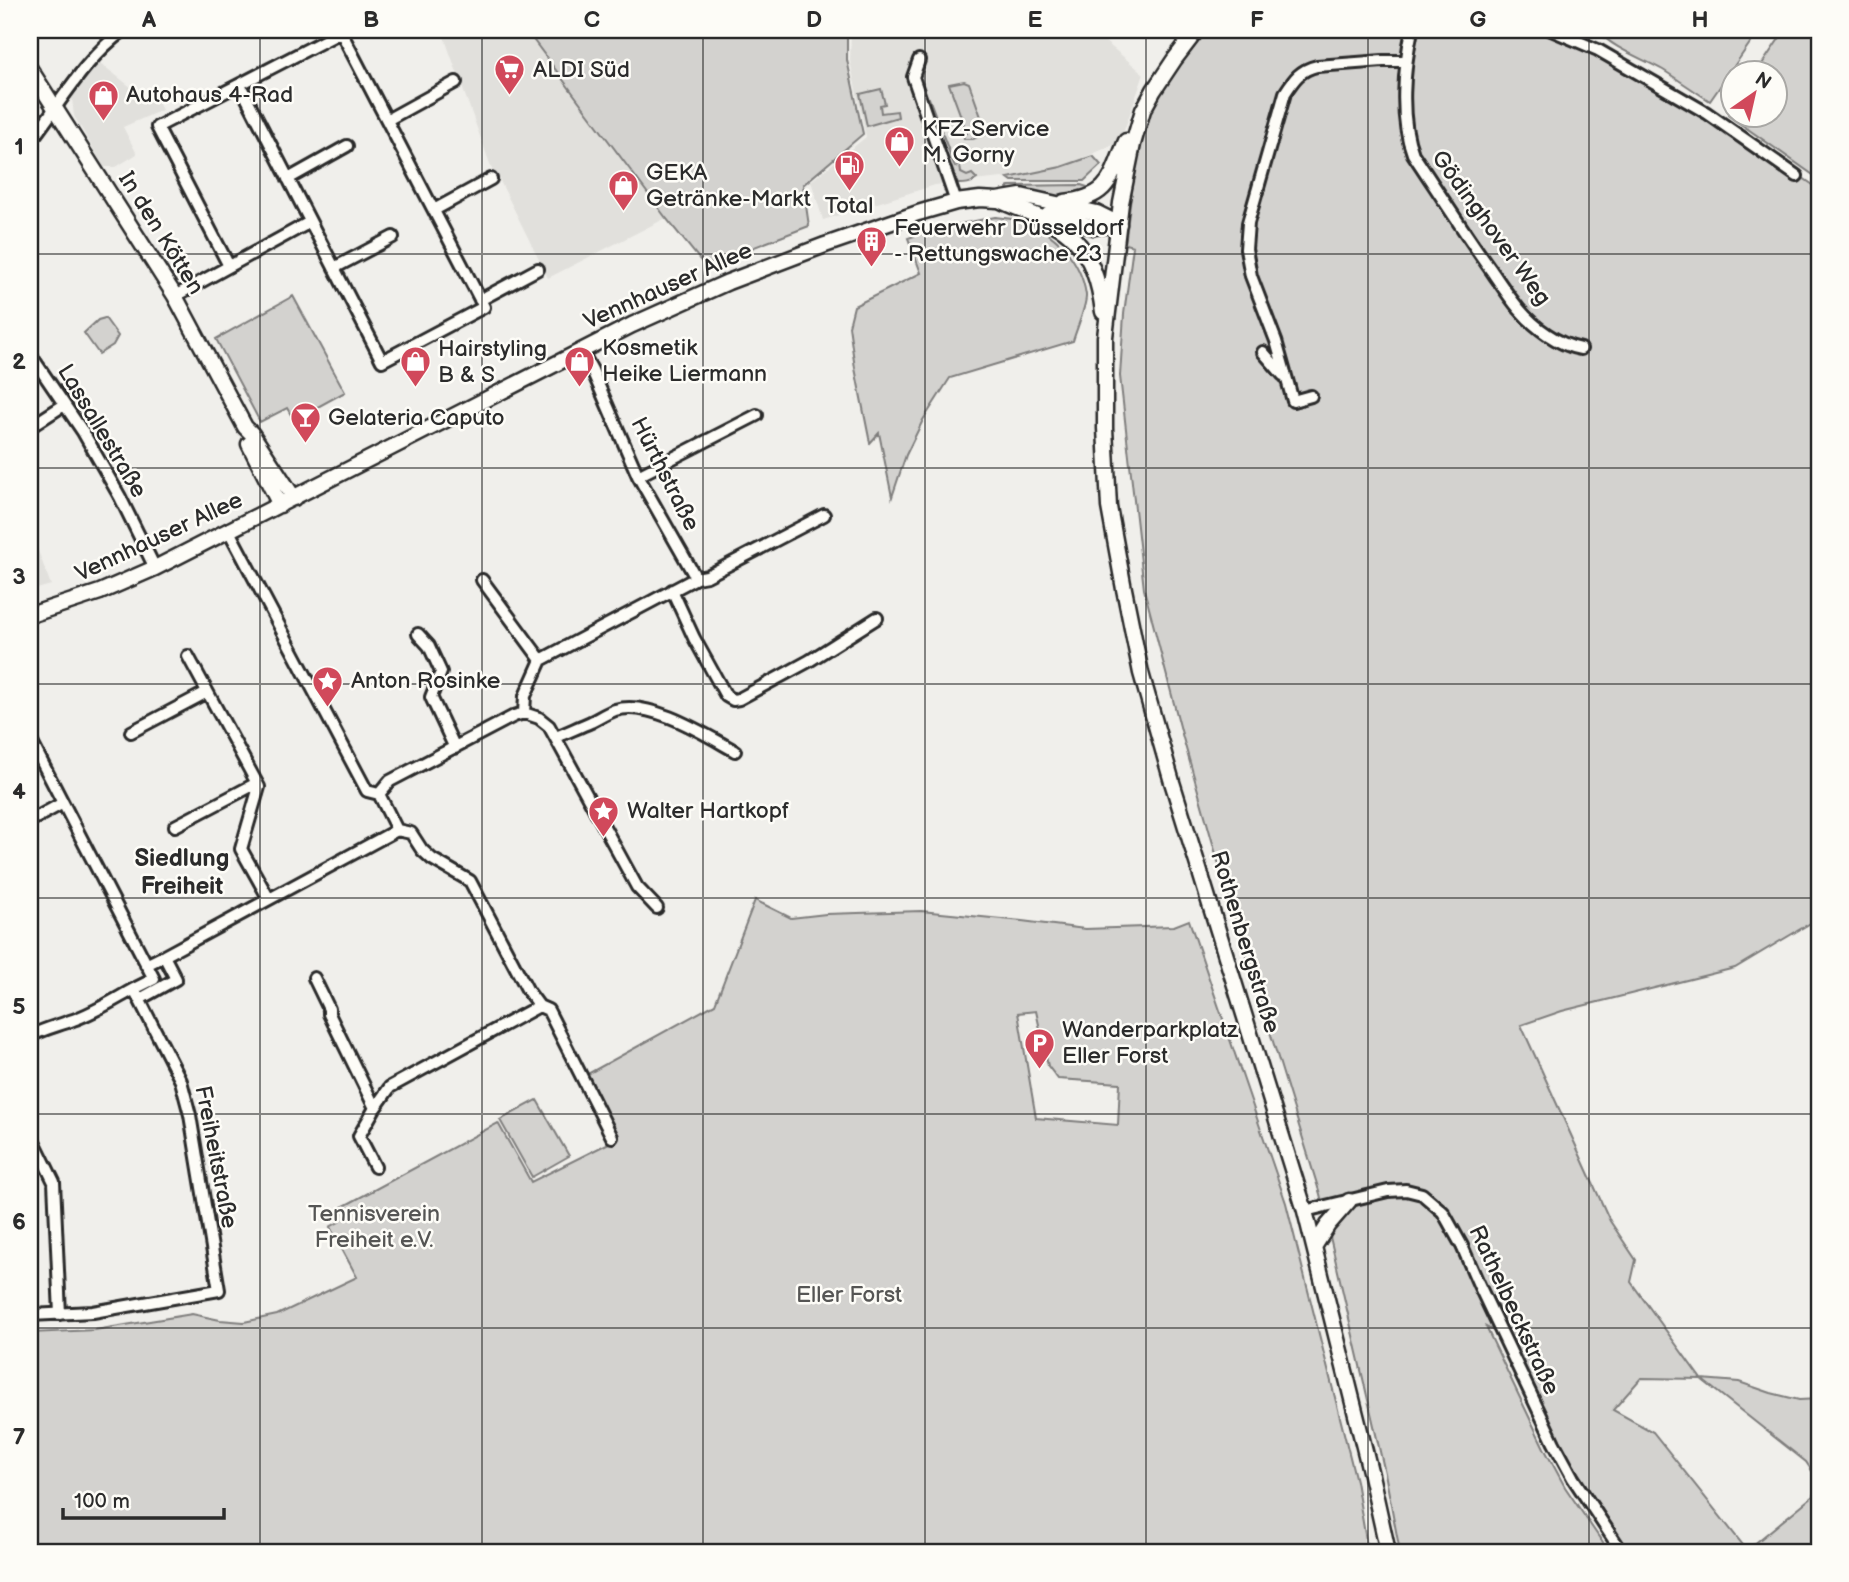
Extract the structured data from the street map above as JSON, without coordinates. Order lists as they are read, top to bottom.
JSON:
{
  "streets": {
    "main road": ["In den Kötten", "Vennhauser Allee", "Rothenbergstraße"],
    "street": [
      "Gödinghover Weg",
      "Lassallestraße",
      "Hürthstraße",
      "Freiheitstraße",
      "Rathelbeckstraße"
    ]
  },
  "crossings": [
    ["In den Kötten", "Vennhauser Allee"],
    ["Vennhauser Allee", "Lassallestraße"],
    ["Vennhauser Allee", "Hürthstraße"],
    ["Vennhauser Allee", "Rothenbergstraße"],
    ["Rothenbergstraße", "Rathelbeckstraße"]
  ],
  "districts": ["Siedlung Freiheit"],
  "parks": ["Tennisverein Freiheit e.V.", "Eller Forst"],
  "places": {
    "supermarket": ["ALDI Süd"],
    "shop": [
      "Autohaus 4-Rad",
      "KFZ-Service M. Gorny",
      "GEKA Getränke-Markt",
      "Kosmetik Heike Liermann",
      "Hairstyling B & S"
    ],
    "fuel station": ["Total"],
    "building": ["Feuerwehr Düsseldorf - Rettungswache 23"],
    "bar": ["Gelateria Caputo"],
    "place": ["Anton Rosinke", "Walter Hartkopf"],
    "parking": ["Wanderparkplatz Eller Forst"]
  },
  "scale_bar": "100 m",
  "north": "top right",
  "grid": {
    "columns": [
      "A",
      "B",
      "C",
      "D",
      "E",
      "F",
      "G",
      "H"
    ],
    "rows": [
      "1",
      "2",
      "3",
      "4",
      "5",
      "6",
      "7"
    ]
  }
}
